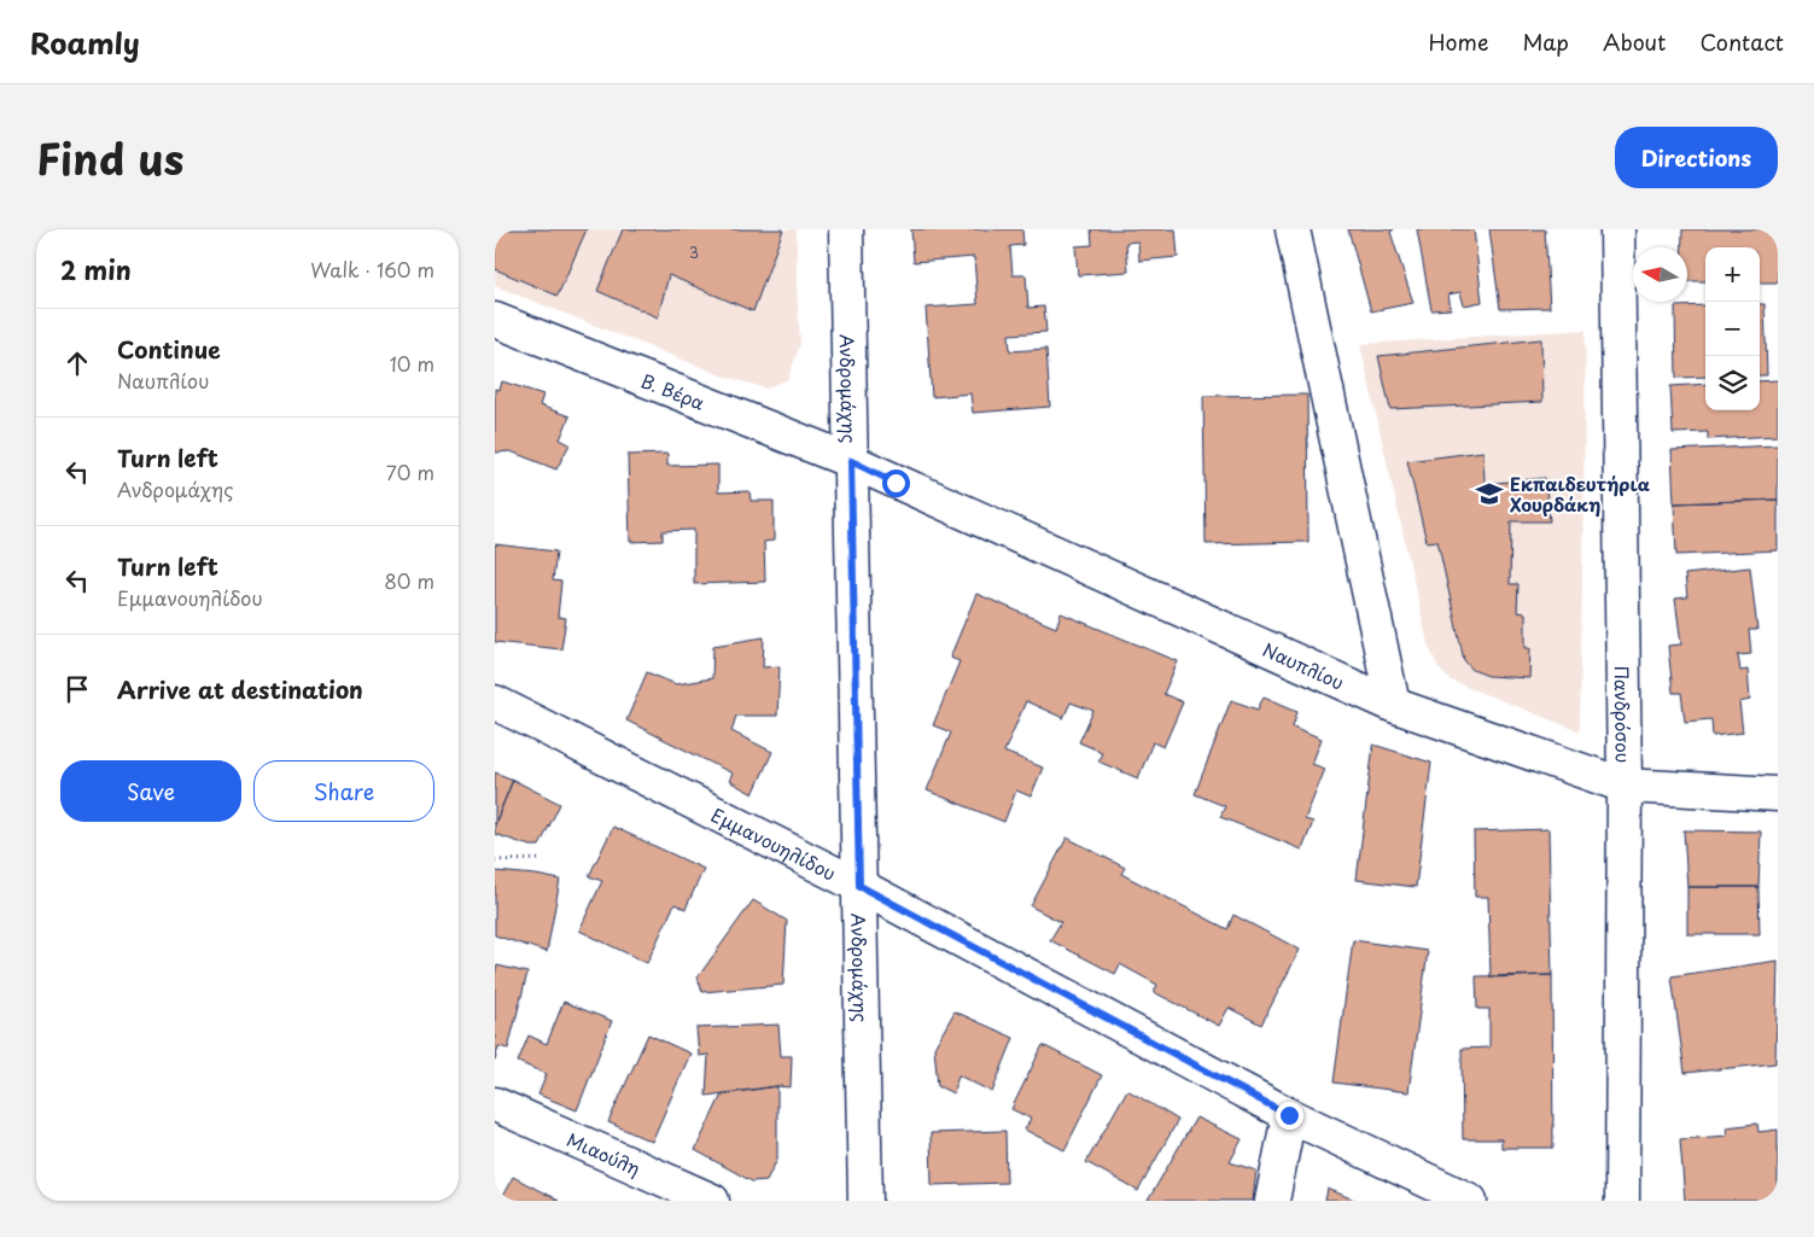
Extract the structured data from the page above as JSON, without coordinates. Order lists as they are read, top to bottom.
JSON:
{
  "streets": {
    "street": [
      "Ανδρομάχης",
      "Β. Βέρα",
      "Ναυπλίου",
      "Πανδρόσου",
      "Εμμανουηλίδου",
      "Μιαούλη"
    ]
  },
  "crossings": [
    ["Ανδρομάχης", "Β. Βέρα"],
    ["Ανδρομάχης", "Ναυπλίου"],
    ["Ανδρομάχης", "Εμμανουηλίδου"],
    ["Β. Βέρα", "Ναυπλίου"],
    ["Ναυπλίου", "Πανδρόσου"]
  ],
  "places": {
    "school or university": ["Εκπαιδευτήρια Χουρδάκη"]
  },
  "house_numbers": ["3"],
  "north": "left",
  "page": {
    "header": "Roamly",
    "nav": [
      "Home",
      "Map",
      "About",
      "Contact"
    ],
    "title": "Find us",
    "buttons": [
      "Directions",
      ["Save", "Share"]
    ],
    "heading": ["2 min", "Walk · 160 m"],
    "map_buttons": ["+", "−"],
    "list": [
      ["Continue", "Ναυπλίου", "10 m"],
      ["Turn left", "Ανδρομάχης", "70 m"],
      ["Turn left", "Εμμανουηλίδου", "80 m"],
      "Arrive at destination"
    ]
  }
}
